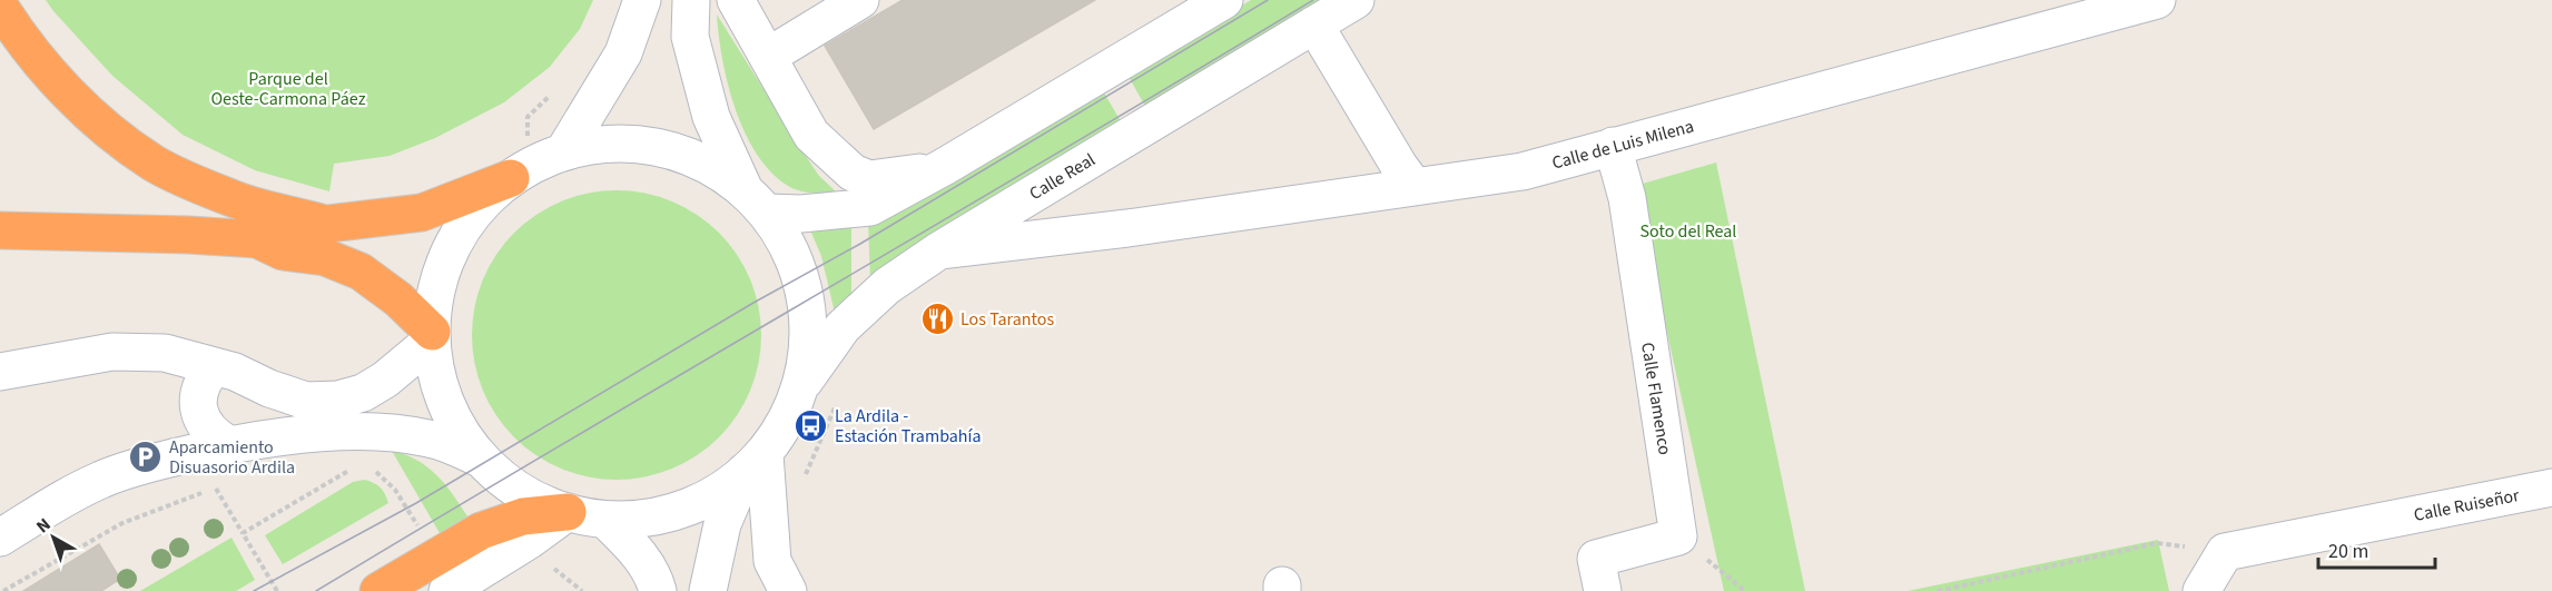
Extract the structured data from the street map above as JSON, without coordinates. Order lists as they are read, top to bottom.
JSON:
{
  "streets": {
    "street": [
      "Calle de Luis Milena",
      "Calle Real",
      "Calle Flamenco",
      "Calle Ruiseñor"
    ]
  },
  "crossings": [
    ["Calle de Luis Milena", "Calle Real"],
    ["Calle de Luis Milena", "Calle Flamenco"]
  ],
  "parks": ["Parque del Oeste-Carmona Páez", "Soto del Real"],
  "places": {
    "restaurant": ["Los Tarantos"],
    "bus stop": ["La Ardila - Estación Trambahía"],
    "parking": ["Aparcamiento Disuasorio Ardila"]
  },
  "scale_bar": "20 m",
  "north": "top left"
}
